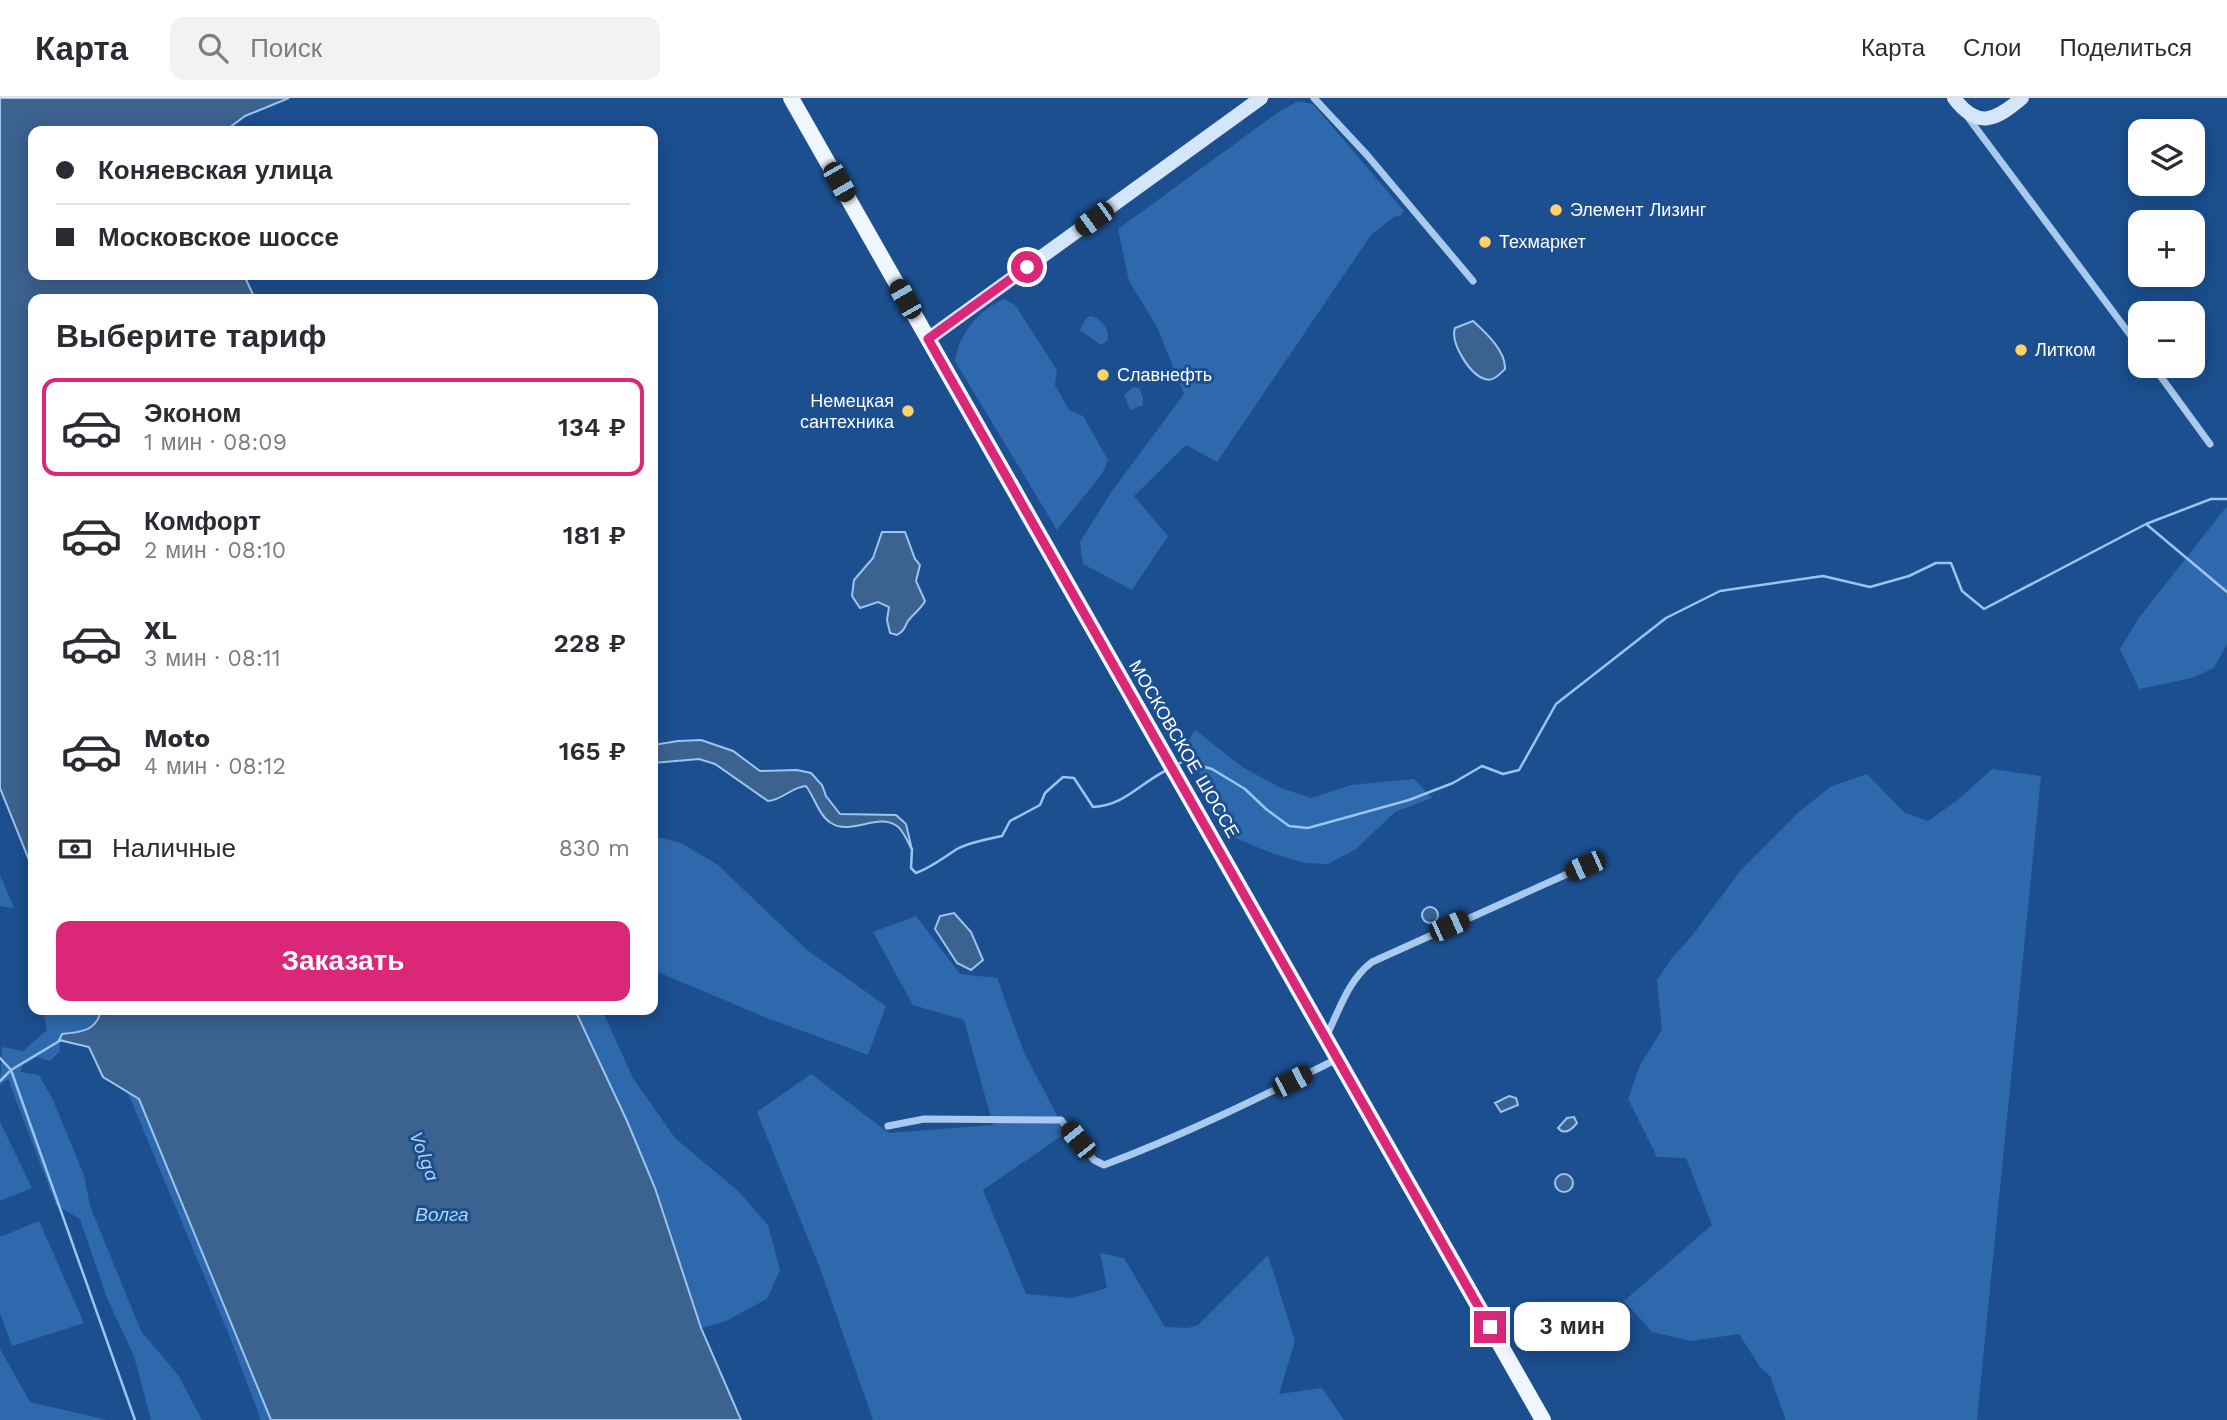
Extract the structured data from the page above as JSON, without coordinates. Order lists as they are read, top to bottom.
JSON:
{
  "streets": {
    "main road": ["МОСКОВСКОЕ ШОССЕ"]
  },
  "water": ["Volga", "Волга"],
  "places": [
    "Элемент Лизинг",
    "Техмаркет",
    "Литком",
    "Славнефть",
    "Немецкая сантехника"
  ],
  "page": {
    "header": "Карта",
    "search": "Поиск",
    "nav": ["Карта", "Слои", "Поделиться"],
    "map_buttons": ["+", "−"],
    "banner": ["Коняевская улица", "Московское шоссе"],
    "heading": "Выберите тариф",
    "list": [
      {
        "name": "Эконом",
        "note": "1 мин · 08:09",
        "value": "134 ₽"
      },
      {
        "name": "Комфорт",
        "note": "2 мин · 08:10",
        "value": "181 ₽"
      },
      {
        "name": "XL",
        "note": "3 мин · 08:11",
        "value": "228 ₽"
      },
      {
        "name": "Moto",
        "note": "4 мин · 08:12",
        "value": "165 ₽"
      }
    ],
    "pay": ["Наличные", "830 m"],
    "buttons": "Заказать",
    "bubble": "3 мин"
  }
}
